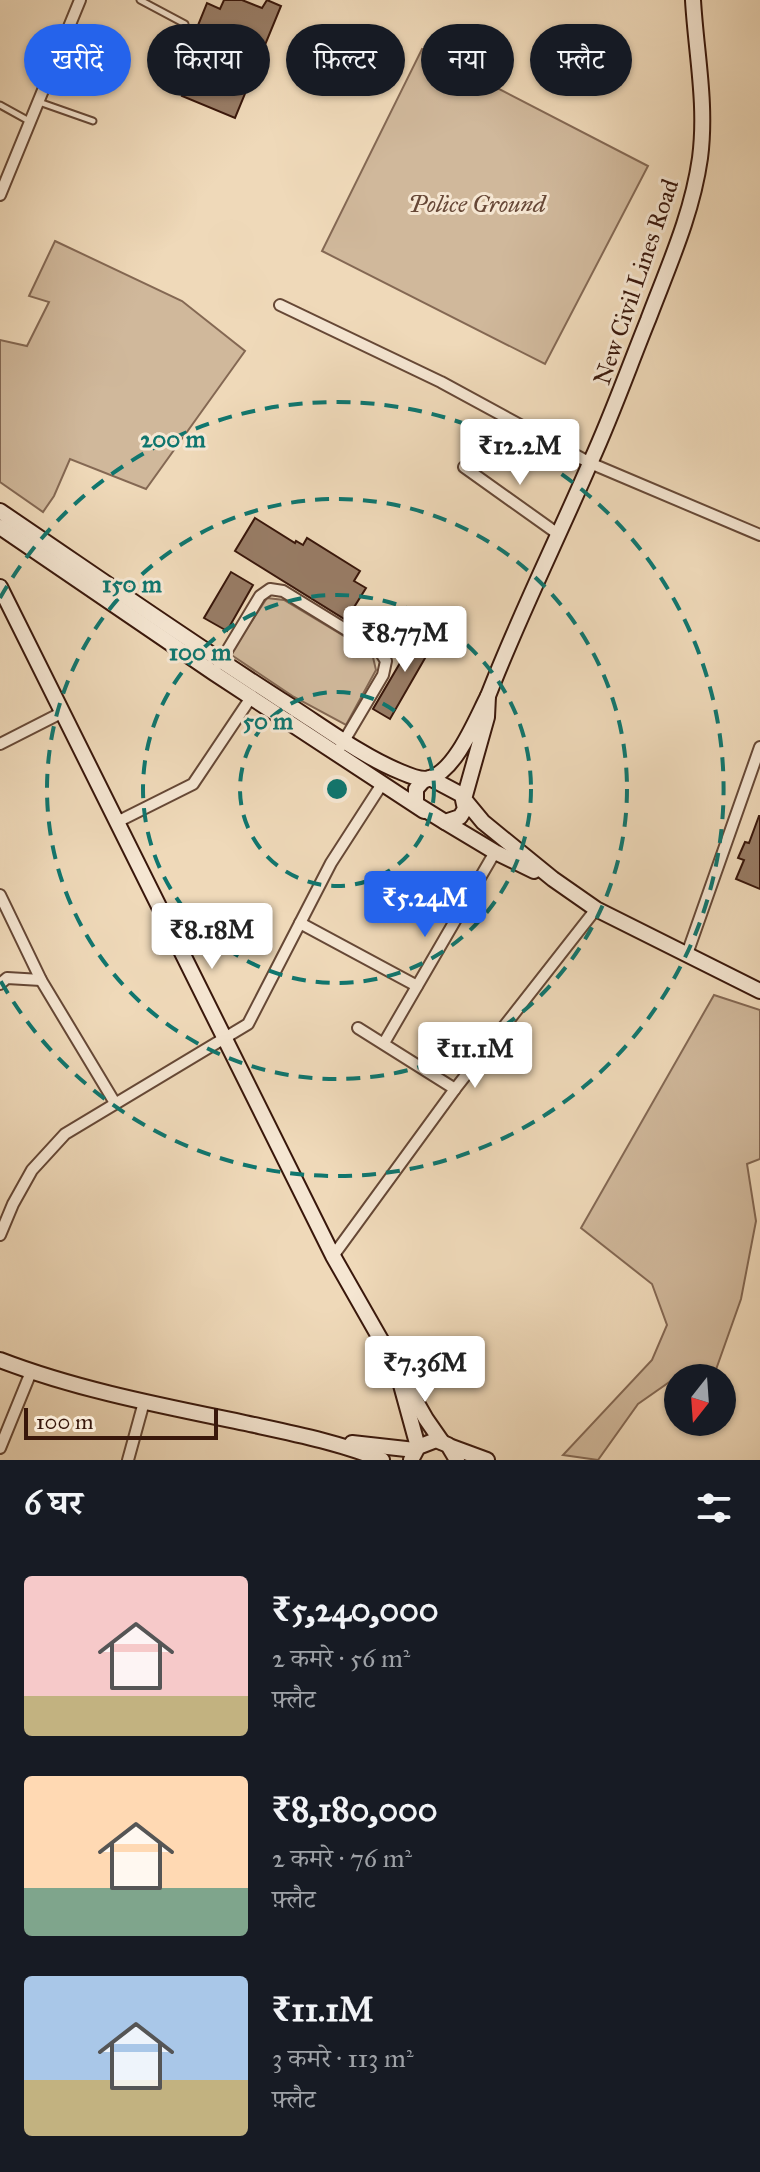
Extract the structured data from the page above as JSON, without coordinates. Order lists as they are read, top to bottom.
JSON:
{
  "streets": {
    "main road": ["New Civil Lines Road"]
  },
  "parks": ["Police Ground"],
  "scale_bar": "100 m",
  "north": "bottom",
  "page": {
    "chip": [
      "खरीदें",
      "किराया",
      "फ़िल्टर",
      "नया",
      "फ़्लैट"
    ],
    "price": [
      "₹12.2M",
      "₹8.77M",
      "₹5.24M",
      "₹8.18M",
      "₹11.1M",
      "₹7.36M"
    ],
    "scale": "100 m",
    "heading": "6 घर",
    "list": [
      {
        "name": "₹5,240,000",
        "note": "2 कमरे · 56 m² · फ़्लैट"
      },
      {
        "name": "₹8,180,000",
        "note": "2 कमरे · 76 m² · फ़्लैट"
      },
      {
        "name": "₹11.1M",
        "note": "3 कमरे · 113 m² · फ़्लैट"
      }
    ]
  },
  "rings": [
    "200 m",
    "150 m",
    "100 m",
    "50 m"
  ]
}
